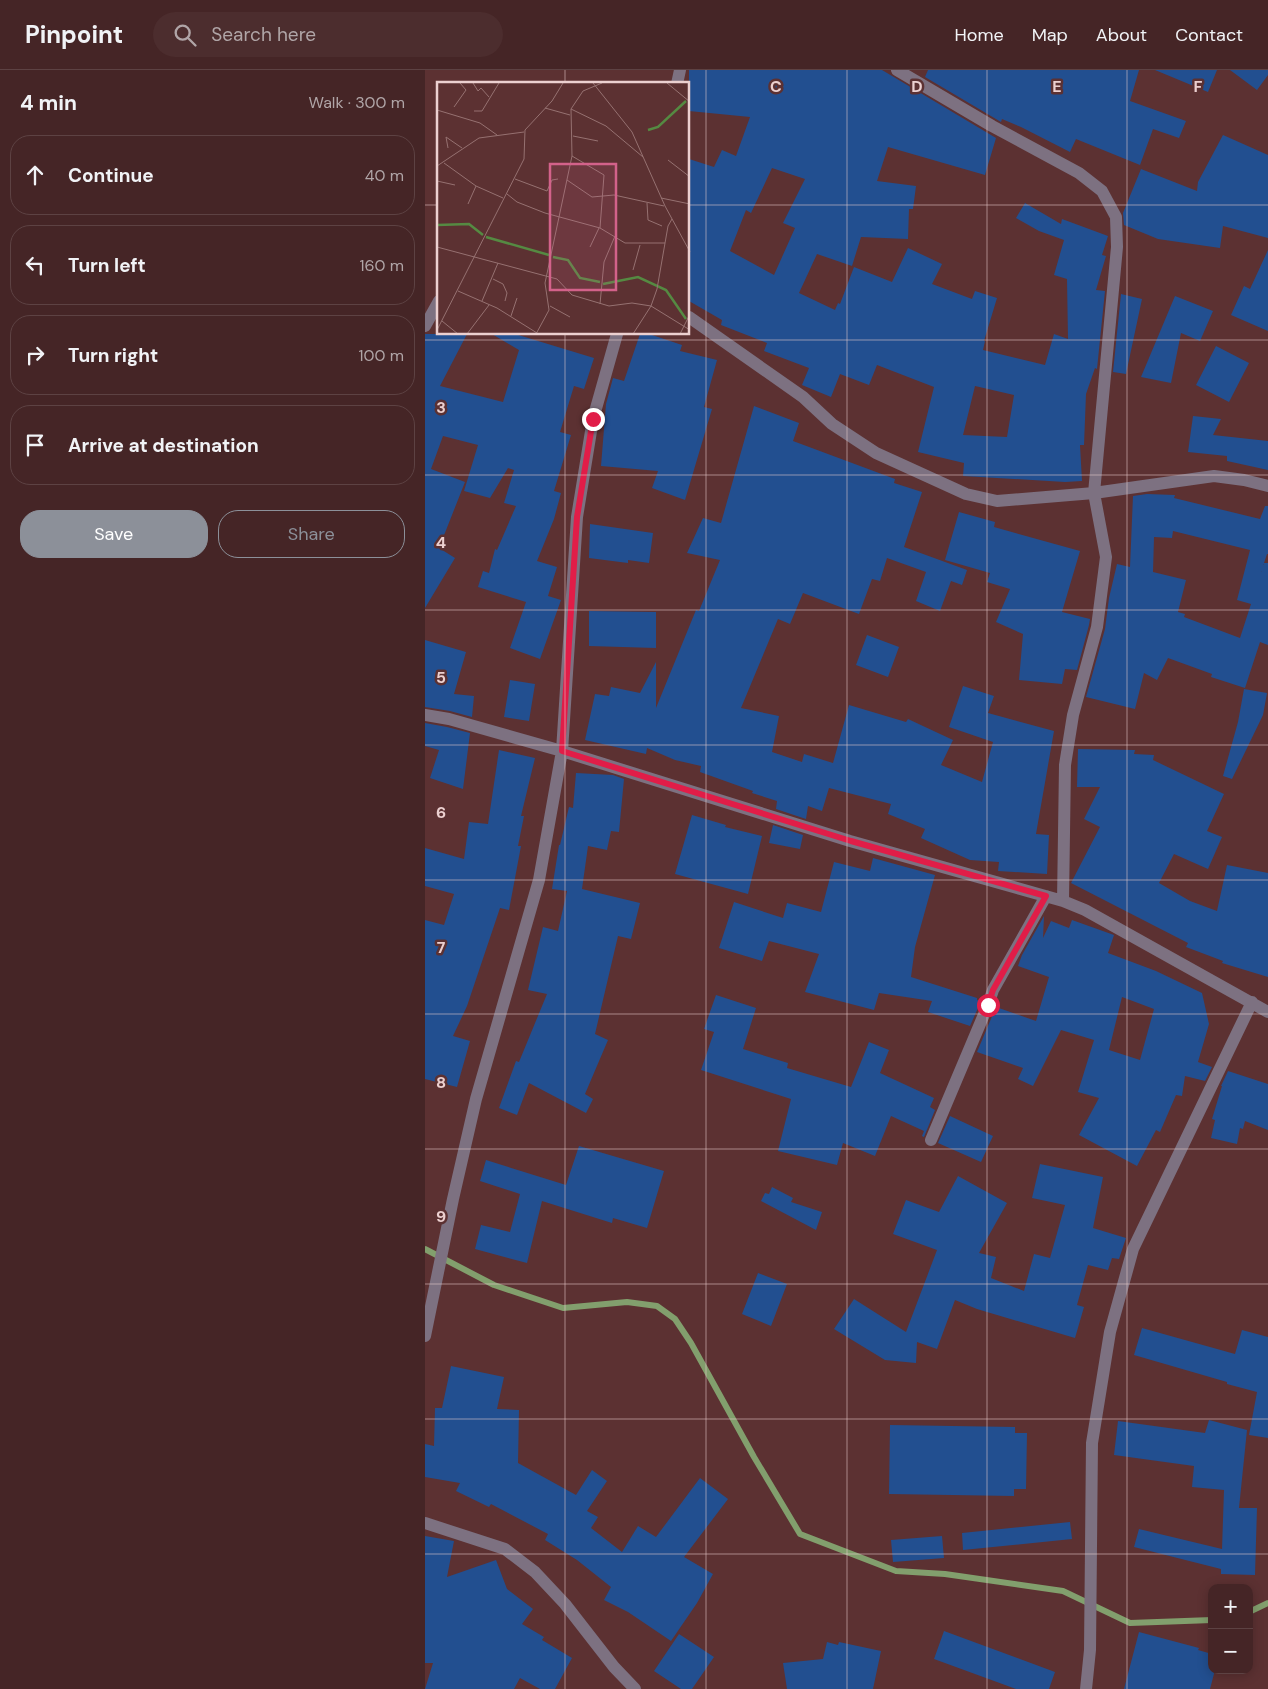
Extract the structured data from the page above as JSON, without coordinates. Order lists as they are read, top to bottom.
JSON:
{
  "page": {
    "header": "Pinpoint",
    "search": "Search here",
    "nav": [
      "Home",
      "Map",
      "About",
      "Contact"
    ],
    "heading": ["4 min", "Walk · 300 m"],
    "list": [
      ["Continue", "40 m"],
      ["Turn left", "160 m"],
      ["Turn right", "100 m"],
      "Arrive at destination"
    ],
    "buttons": ["Save", "Share"],
    "map_buttons": ["+", "−"]
  },
  "grid": {
    "columns": [
      "C",
      "D",
      "E",
      "F"
    ],
    "rows": [
      "3",
      "4",
      "5",
      "6",
      "7",
      "8",
      "9"
    ]
  }
}
